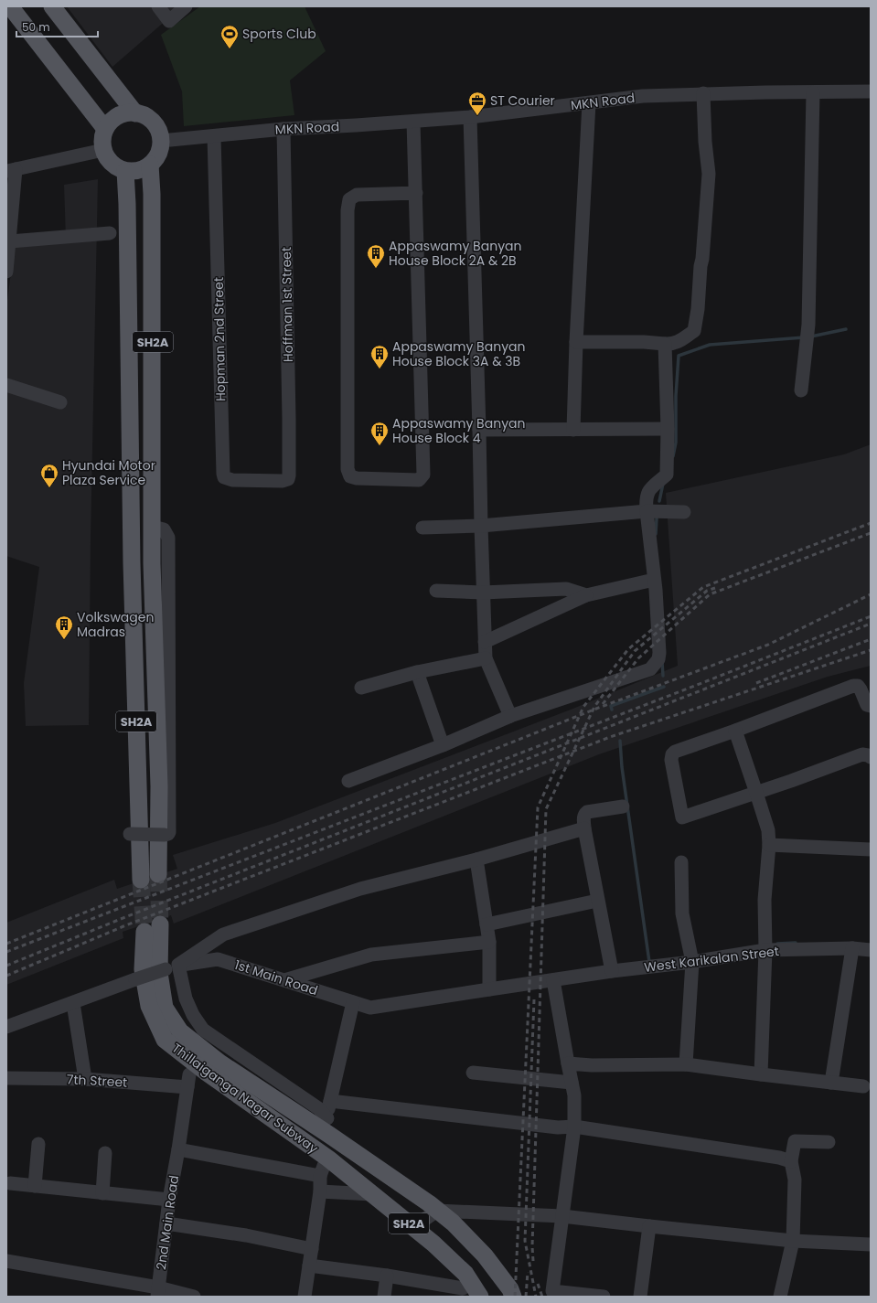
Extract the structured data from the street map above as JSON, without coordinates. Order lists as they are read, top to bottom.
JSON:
{
  "streets": {
    "main road": ["SH2A", "Thillaiganga Nagar Subway"],
    "street": [
      "MKN Road",
      "Hoffman 1st Street",
      "Hopman 2nd Street",
      "West Karikalan Street",
      "1st Main Road",
      "7th Street",
      "2nd Main Road"
    ]
  },
  "crossings": [
    ["MKN Road", "Hoffman 1st Street"],
    ["MKN Road", "Hopman 2nd Street"],
    ["MKN Road", "SH2A"],
    ["Hoffman 1st Street", "Hopman 2nd Street"],
    ["SH2A", "Thillaiganga Nagar Subway"],
    ["West Karikalan Street", "1st Main Road"],
    ["7th Street", "2nd Main Road"]
  ],
  "places": {
    "sports": ["Sports Club"],
    "office": ["ST Courier"],
    "building": [
      "Appaswamy Banyan House Block 2A & 2B",
      "Appaswamy Banyan House Block 3A & 3B",
      "Appaswamy Banyan House Block 4",
      "Volkswagen Madras"
    ],
    "shop": ["Hyundai Motor Plaza Service"]
  },
  "scale_bar": "50 m"
}
